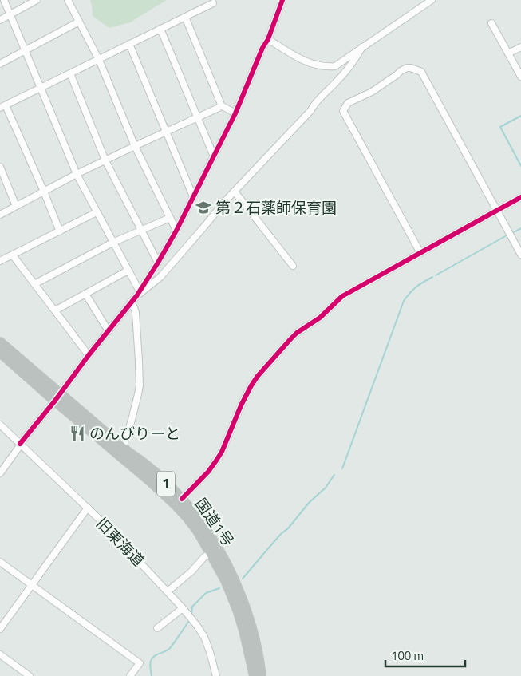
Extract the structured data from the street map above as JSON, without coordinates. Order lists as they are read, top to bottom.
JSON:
{
  "streets": {
    "highway": ["1", "国道1号"],
    "street": ["旧東海道"]
  },
  "places": {
    "school or university": ["第２石薬師保育園"],
    "restaurant": ["のんびりーと"]
  },
  "scale_bar": "100 m"
}
